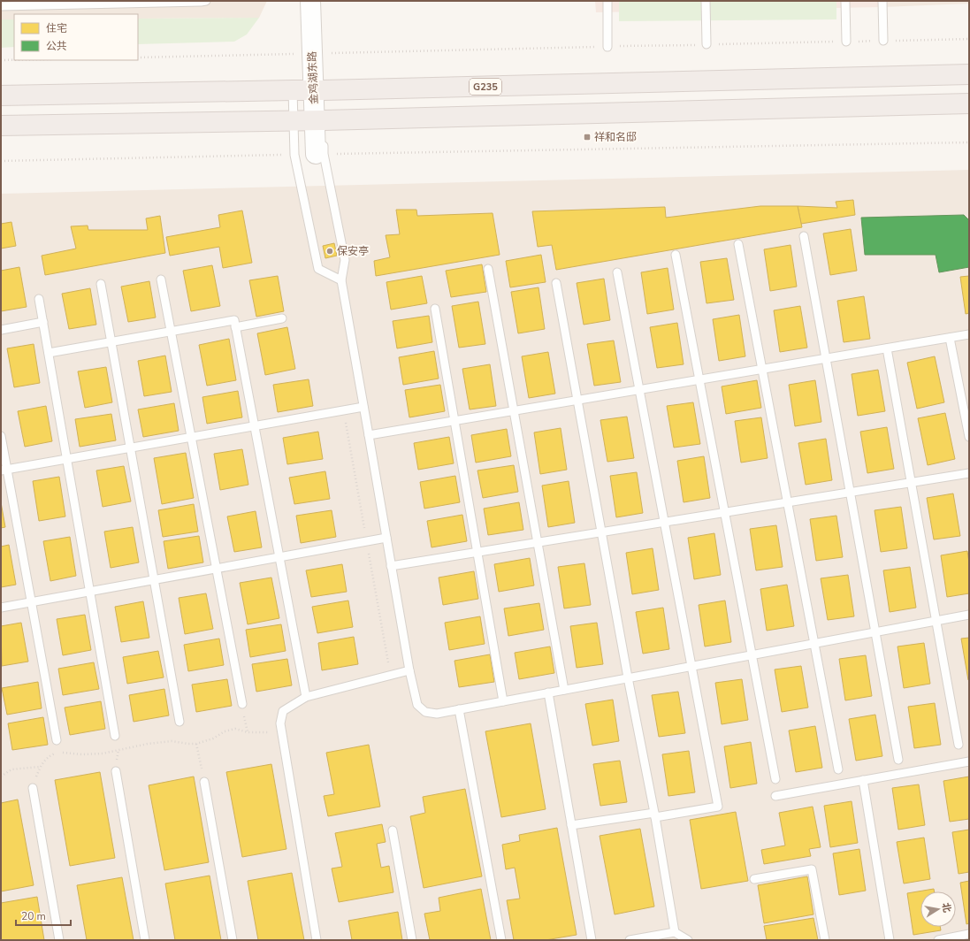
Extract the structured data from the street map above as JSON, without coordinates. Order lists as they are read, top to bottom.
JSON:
{
  "streets": {
    "highway": ["G235"],
    "street": ["金鸡湖东路"]
  },
  "crossings": [
    ["金鸡湖东路", "G235"]
  ],
  "places": {
    "transit": ["祥和名邸"],
    "other": ["保安亭"]
  },
  "legend": ["住宅", "公共"],
  "scale_bar": "20 m",
  "north": "right"
}
